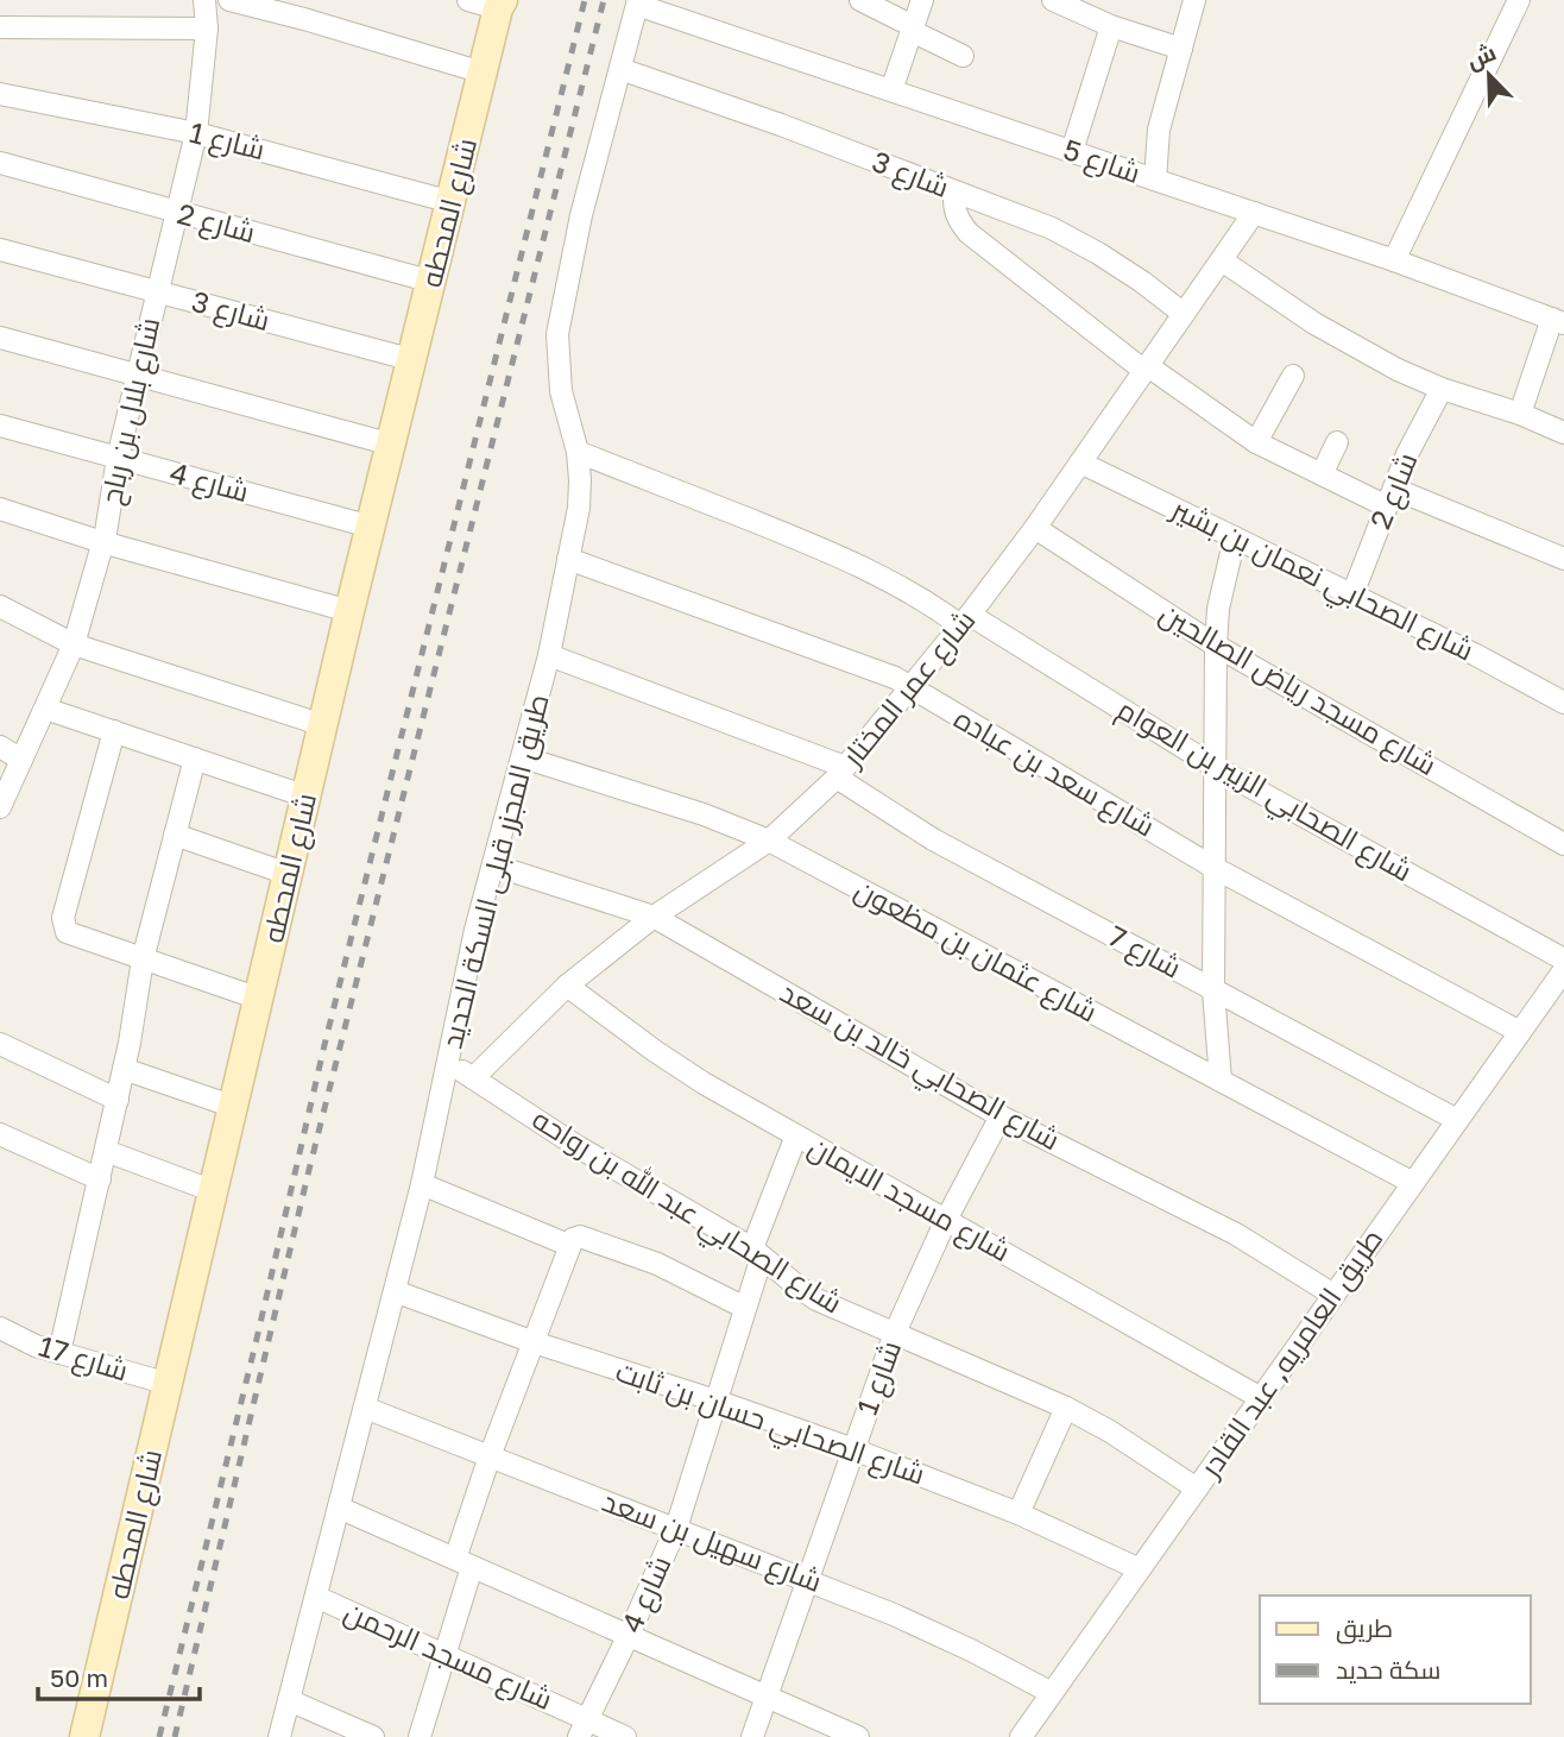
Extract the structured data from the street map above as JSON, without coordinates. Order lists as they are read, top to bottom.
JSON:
{
  "streets": {
    "street": [
      "شارع 1",
      "شارع 5",
      "شارع 3",
      "شارع المحطه",
      "شارع 2",
      "شارع بلال بن رباح",
      "شارع 4",
      "شارع الصحابي نعمان بن بشير",
      "شارع عمر المختار",
      "شارع مسجد رياض الصالحين",
      "شارع سعد بن عباده",
      "شارع الصحابي الزبير بن العوام",
      "طريق المجزر قبلى السكة الحديد",
      "شارع عثمان بن مظعون",
      "شارع 7",
      "شارع الصحابي خالد بن سعد",
      "شارع مسجد الايمان",
      "شارع الصحابي عبد الله بن رواحه",
      "طريق العامريه, عبد القادر",
      "شارع 17",
      "شارع الصحابي حسان بن ثابت",
      "شارع سهيل بن سعد",
      "شارع مسجد الرحمن"
    ]
  },
  "crossings": [
    ["شارع 1", "شارع المحطه"],
    ["شارع 1", "شارع بلال بن رباح"],
    ["شارع 1", "شارع الصحابي خالد بن سعد"],
    ["شارع 1", "شارع مسجد الايمان"],
    ["شارع 1", "شارع الصحابي عبد الله بن رواحه"],
    ["شارع 1", "شارع الصحابي حسان بن ثابت"],
    ["شارع 1", "شارع سهيل بن سعد"],
    ["شارع 5", "شارع عمر المختار"],
    ["شارع 5", "طريق المجزر قبلى السكة الحديد"],
    ["شارع 3", "شارع المحطه"],
    ["شارع 3", "شارع بلال بن رباح"],
    ["شارع 3", "شارع عمر المختار"],
    ["شارع 3", "طريق المجزر قبلى السكة الحديد"],
    ["شارع المحطه", "شارع 2"],
    ["شارع المحطه", "شارع 4"],
    ["شارع المحطه", "شارع 17"],
    ["شارع 2", "شارع بلال بن رباح"],
    ["شارع 2", "شارع الصحابي نعمان بن بشير"],
    ["شارع بلال بن رباح", "شارع 4"],
    ["شارع 4", "شارع مسجد الايمان"],
    ["شارع 4", "شارع الصحابي عبد الله بن رواحه"],
    ["شارع 4", "شارع الصحابي حسان بن ثابت"],
    ["شارع 4", "شارع سهيل بن سعد"],
    ["شارع 4", "شارع مسجد الرحمن"],
    ["شارع الصحابي نعمان بن بشير", "شارع عمر المختار"],
    ["شارع عمر المختار", "شارع مسجد رياض الصالحين"],
    ["شارع عمر المختار", "شارع سعد بن عباده"],
    ["شارع عمر المختار", "شارع الصحابي الزبير بن العوام"],
    ["شارع عمر المختار", "شارع عثمان بن مظعون"],
    ["شارع عمر المختار", "شارع 7"],
    ["شارع عمر المختار", "شارع الصحابي خالد بن سعد"],
    ["شارع عمر المختار", "شارع مسجد الايمان"],
    ["شارع عمر المختار", "شارع الصحابي عبد الله بن رواحه"],
    ["شارع سعد بن عباده", "طريق المجزر قبلى السكة الحديد"],
    ["شارع سعد بن عباده", "طريق العامريه, عبد القادر"],
    ["شارع الصحابي الزبير بن العوام", "طريق المجزر قبلى السكة الحديد"],
    ["طريق المجزر قبلى السكة الحديد", "شارع عثمان بن مظعون"],
    ["طريق المجزر قبلى السكة الحديد", "شارع 7"],
    ["طريق المجزر قبلى السكة الحديد", "شارع الصحابي خالد بن سعد"],
    ["طريق المجزر قبلى السكة الحديد", "شارع الصحابي عبد الله بن رواحه"],
    ["طريق المجزر قبلى السكة الحديد", "شارع الصحابي حسان بن ثابت"],
    ["طريق المجزر قبلى السكة الحديد", "شارع سهيل بن سعد"],
    ["طريق المجزر قبلى السكة الحديد", "شارع مسجد الرحمن"],
    ["شارع عثمان بن مظعون", "طريق العامريه, عبد القادر"],
    ["شارع 7", "طريق العامريه, عبد القادر"],
    ["شارع الصحابي خالد بن سعد", "طريق العامريه, عبد القادر"],
    ["شارع مسجد الايمان", "طريق العامريه, عبد القادر"],
    ["شارع الصحابي عبد الله بن رواحه", "طريق العامريه, عبد القادر"],
    ["طريق العامريه, عبد القادر", "شارع الصحابي حسان بن ثابت"],
    ["طريق العامريه, عبد القادر", "شارع سهيل بن سعد"]
  ],
  "legend": ["طريق", "سكة حديد"],
  "scale_bar": "50 m",
  "north": "top left"
}
